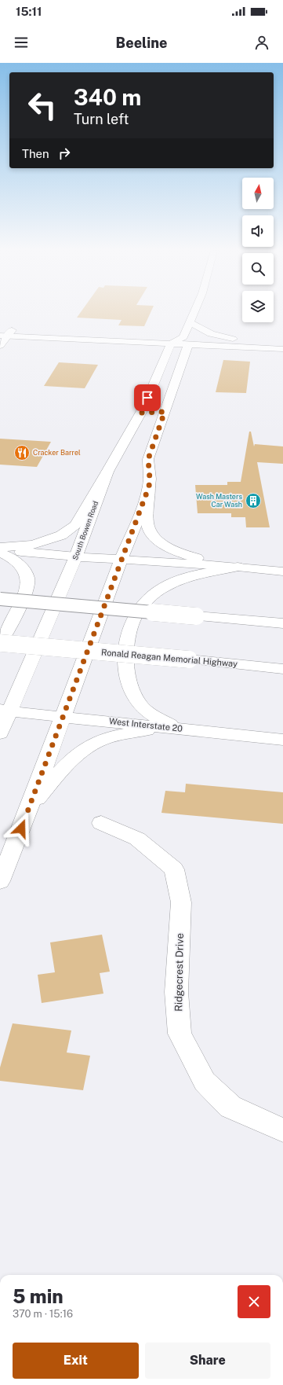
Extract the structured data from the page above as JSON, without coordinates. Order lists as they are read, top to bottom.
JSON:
{
  "streets": {
    "main road": [
      "South Bowen Road",
      "Ronald Reagan Memorial Highway",
      "West Interstate 20",
      "Ridgecrest Drive"
    ]
  },
  "crossings": [
    ["South Bowen Road", "West Interstate 20"]
  ],
  "places": {
    "restaurant": ["Cracker Barrel"],
    "building": ["Wash Masters Car Wash"]
  },
  "north": "top",
  "page": {
    "status": "15:11",
    "header": "Beeline",
    "turn": ["340 m", "Turn left"],
    "then": "Then",
    "heading": ["5 min", "370 m · 15:16"],
    "buttons": ["Exit", "Share"]
  }
}
